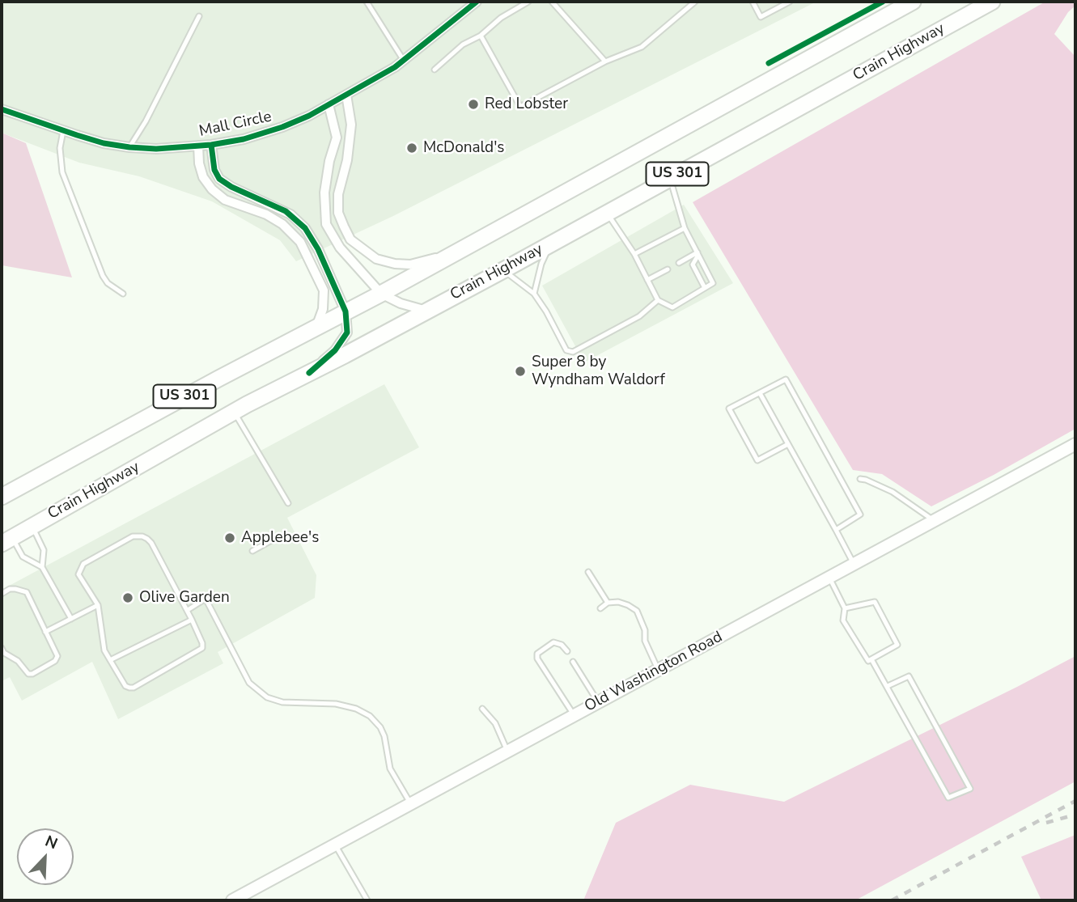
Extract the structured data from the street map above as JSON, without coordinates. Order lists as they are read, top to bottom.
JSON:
{
  "streets": {
    "highway": ["Crain Highway", "US 301"],
    "main road": ["Old Washington Road"],
    "street": ["Mall Circle"]
  },
  "places": [
    "Red Lobster",
    "McDonald's",
    "Super 8 by Wyndham Waldorf",
    "Applebee's",
    "Olive Garden"
  ],
  "north": "top right"
}
